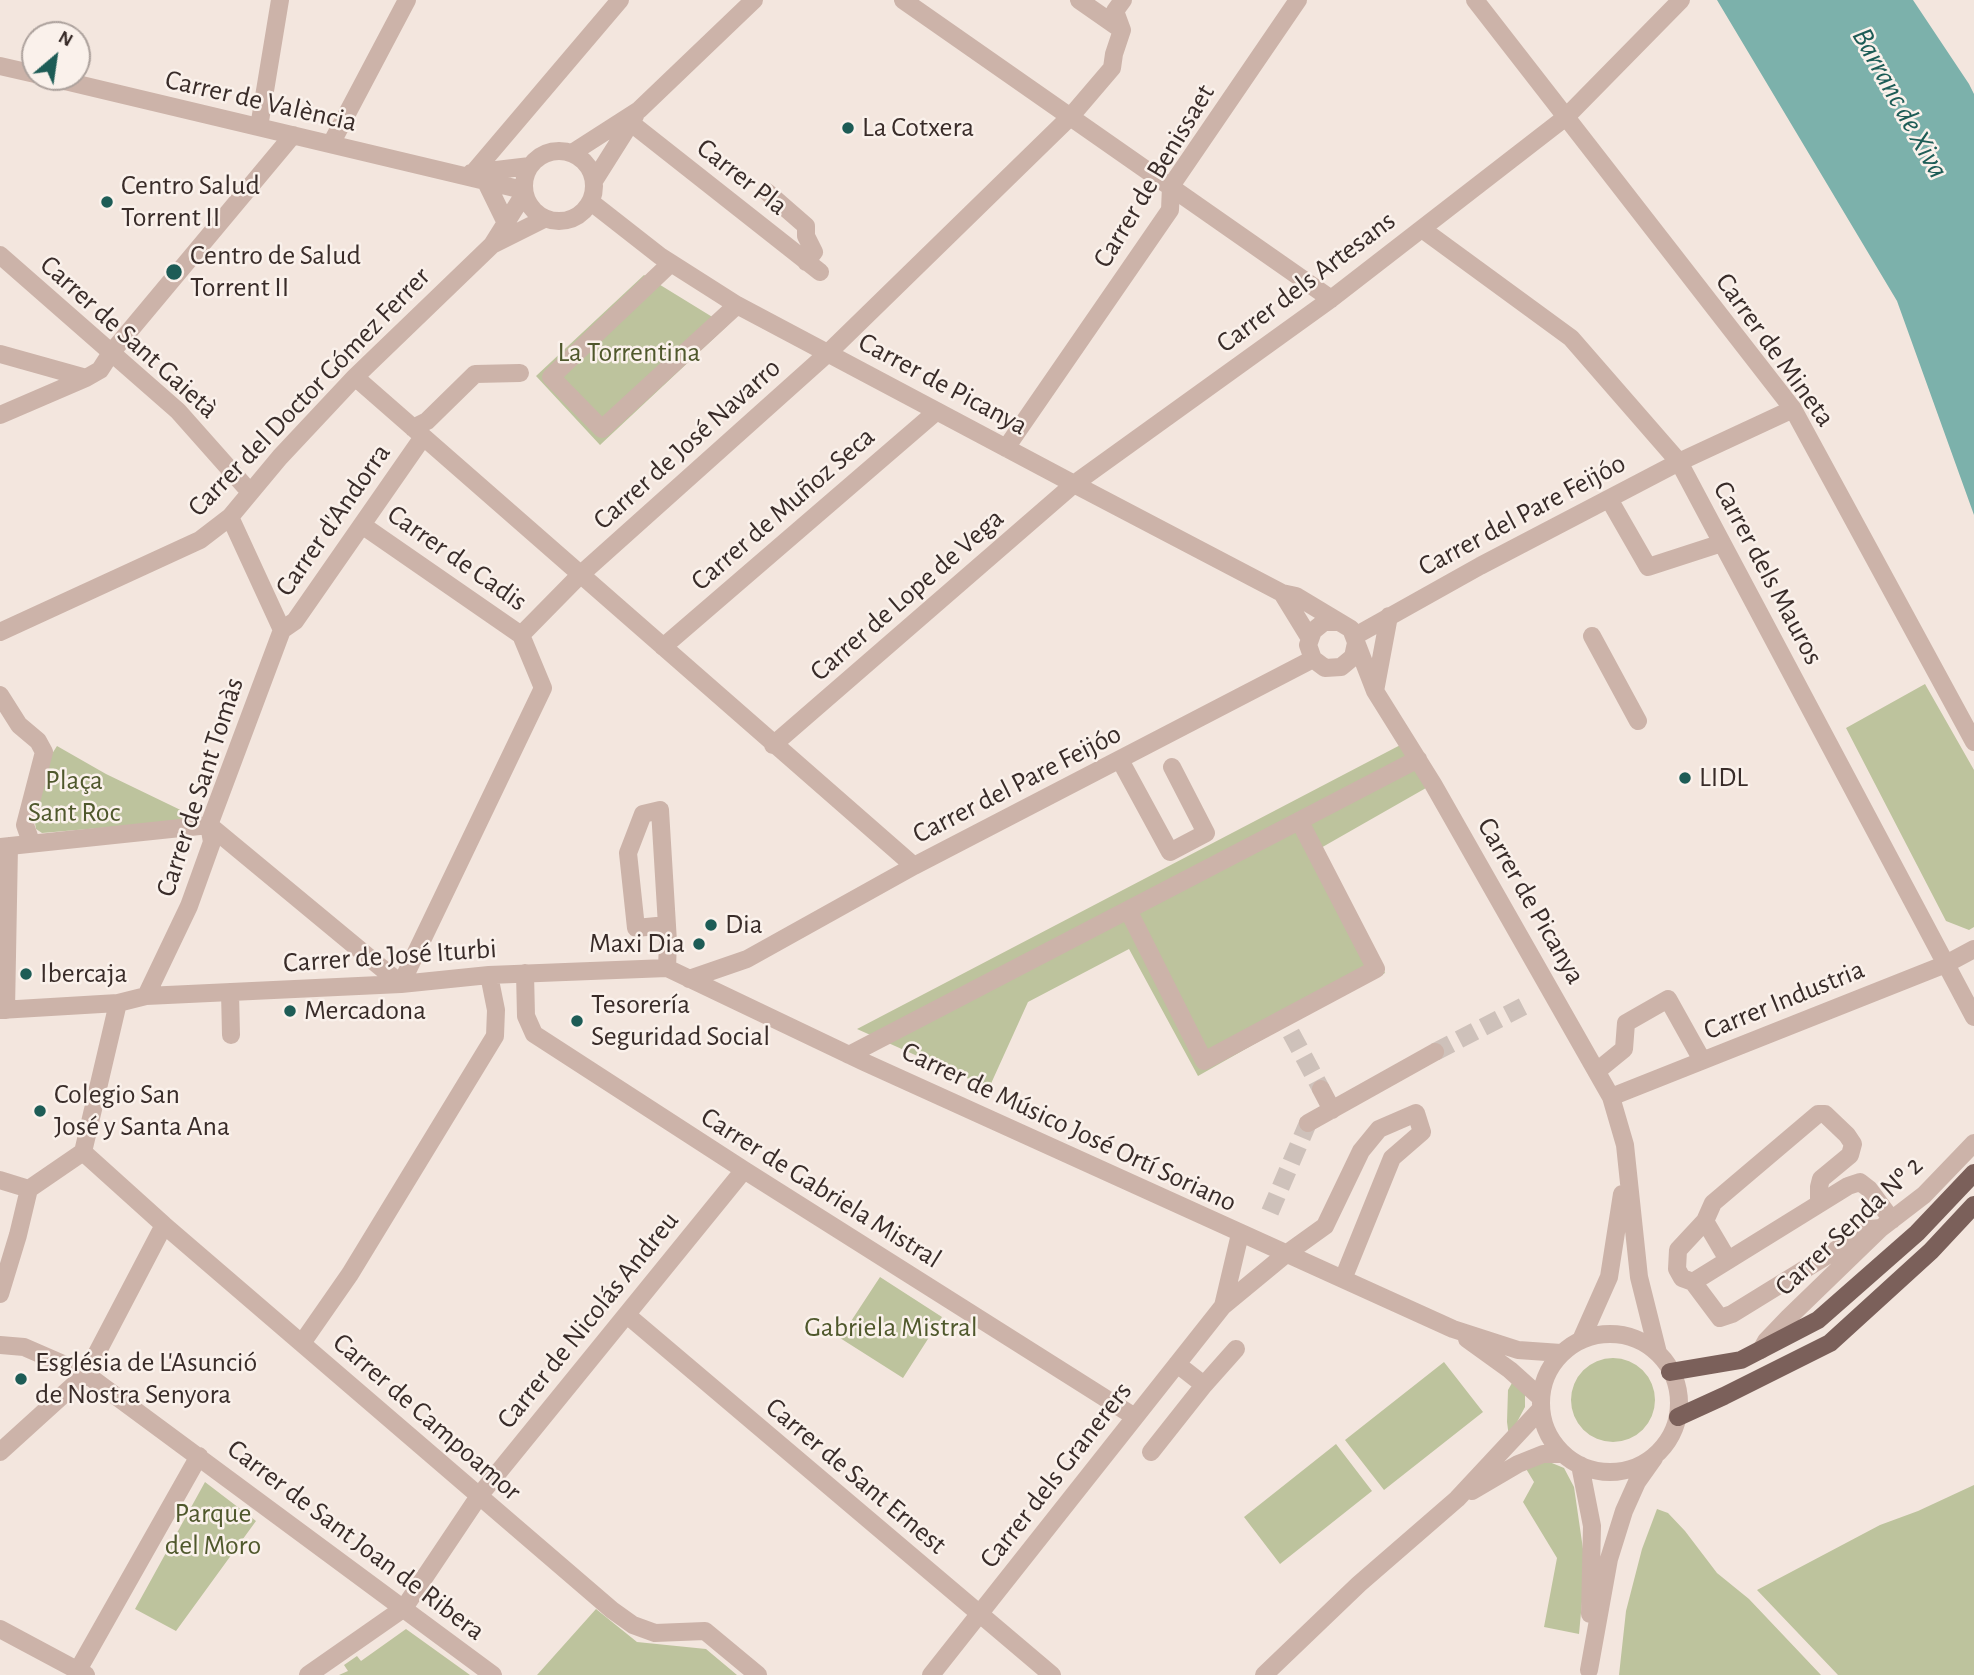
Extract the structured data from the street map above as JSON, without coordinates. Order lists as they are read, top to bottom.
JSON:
{
  "streets": {
    "street": [
      "Carrer de València",
      "Carrer de Benissaet",
      "Carrer Pla",
      "Carrer dels Artesans",
      "Carrer de Sant Gaietà",
      "Carrer de Mineta",
      "Carrer de Picanya",
      "Carrer del Doctor Gómez Ferrer",
      "Carrer de José Navarro",
      "Carrer de Muñoz Seca",
      "Carrer del Pare Feijóo",
      "Carrer d'Andorra",
      "Carrer de Cadis",
      "Carrer dels Mauros",
      "Carrer de Lope de Vega",
      "Carrer de Sant Tomàs",
      "Carrer de José Iturbi",
      "Carrer Industria",
      "Carrer de Músico José Ortí Soriano",
      "Carrer de Gabriela Mistral",
      "Carrer Senda Nº 2",
      "Carrer de Nicolás Andreu",
      "Carrer de Campoamor",
      "Carrer dels Granerers",
      "Carrer de Sant Ernest",
      "Carrer de Sant Joan de Ribera"
    ]
  },
  "crossings": [
    ["Carrer de València", "Carrer de Picanya"],
    ["Carrer de València", "Carrer del Doctor Gómez Ferrer"],
    ["Carrer de Benissaet", "Carrer de Picanya"],
    ["Carrer dels Artesans", "Carrer de Mineta"],
    ["Carrer dels Artesans", "Carrer de Picanya"],
    ["Carrer dels Artesans", "Carrer dels Mauros"],
    ["Carrer dels Artesans", "Carrer de Lope de Vega"],
    ["Carrer de Sant Gaietà", "Carrer del Doctor Gómez Ferrer"],
    ["Carrer de Mineta", "Carrer del Pare Feijóo"],
    ["Carrer de Picanya", "Carrer del Doctor Gómez Ferrer"],
    ["Carrer de Picanya", "Carrer de José Navarro"],
    ["Carrer de Picanya", "Carrer de Muñoz Seca"],
    ["Carrer de Picanya", "Carrer del Pare Feijóo"],
    ["Carrer de Picanya", "Carrer de Lope de Vega"],
    ["Carrer de Picanya", "Carrer Industria"],
    ["Carrer de Picanya", "Carrer de Músico José Ortí Soriano"],
    ["Carrer de José Navarro", "Carrer de Cadis"],
    ["Carrer del Pare Feijóo", "Carrer dels Mauros"],
    ["Carrer del Pare Feijóo", "Carrer de Músico José Ortí Soriano"],
    ["Carrer d'Andorra", "Carrer de Cadis"],
    ["Carrer d'Andorra", "Carrer de Sant Tomàs"],
    ["Carrer dels Mauros", "Carrer Industria"],
    ["Carrer de Sant Tomàs", "Carrer de José Iturbi"],
    ["Carrer de José Iturbi", "Carrer de Músico José Ortí Soriano"],
    ["Carrer de José Iturbi", "Carrer de Gabriela Mistral"],
    ["Carrer de Músico José Ortí Soriano", "Carrer dels Granerers"],
    ["Carrer de Gabriela Mistral", "Carrer de Nicolás Andreu"],
    ["Carrer de Gabriela Mistral", "Carrer dels Granerers"],
    ["Carrer de Nicolás Andreu", "Carrer de Campoamor"],
    ["Carrer de Nicolás Andreu", "Carrer de Sant Ernest"],
    ["Carrer de Nicolás Andreu", "Carrer de Sant Joan de Ribera"],
    ["Carrer dels Granerers", "Carrer de Sant Ernest"]
  ],
  "water": ["Barranc de Xiva"],
  "parks": [
    "La Torrentina",
    "Plaça Sant Roc",
    "Gabriela Mistral",
    "Parque del Moro"
  ],
  "places": [
    "La Cotxera",
    "Centro Salud Torrent II",
    "Centro de Salud Torrent II",
    "LIDL",
    "Dia",
    "Maxi Dia",
    "Ibercaja",
    "Mercadona",
    "Tesorería Seguridad Social",
    "Colegio San José y Santa Ana",
    "Església de L'Asunció de Nostra Senyora"
  ],
  "north": "top right"
}
